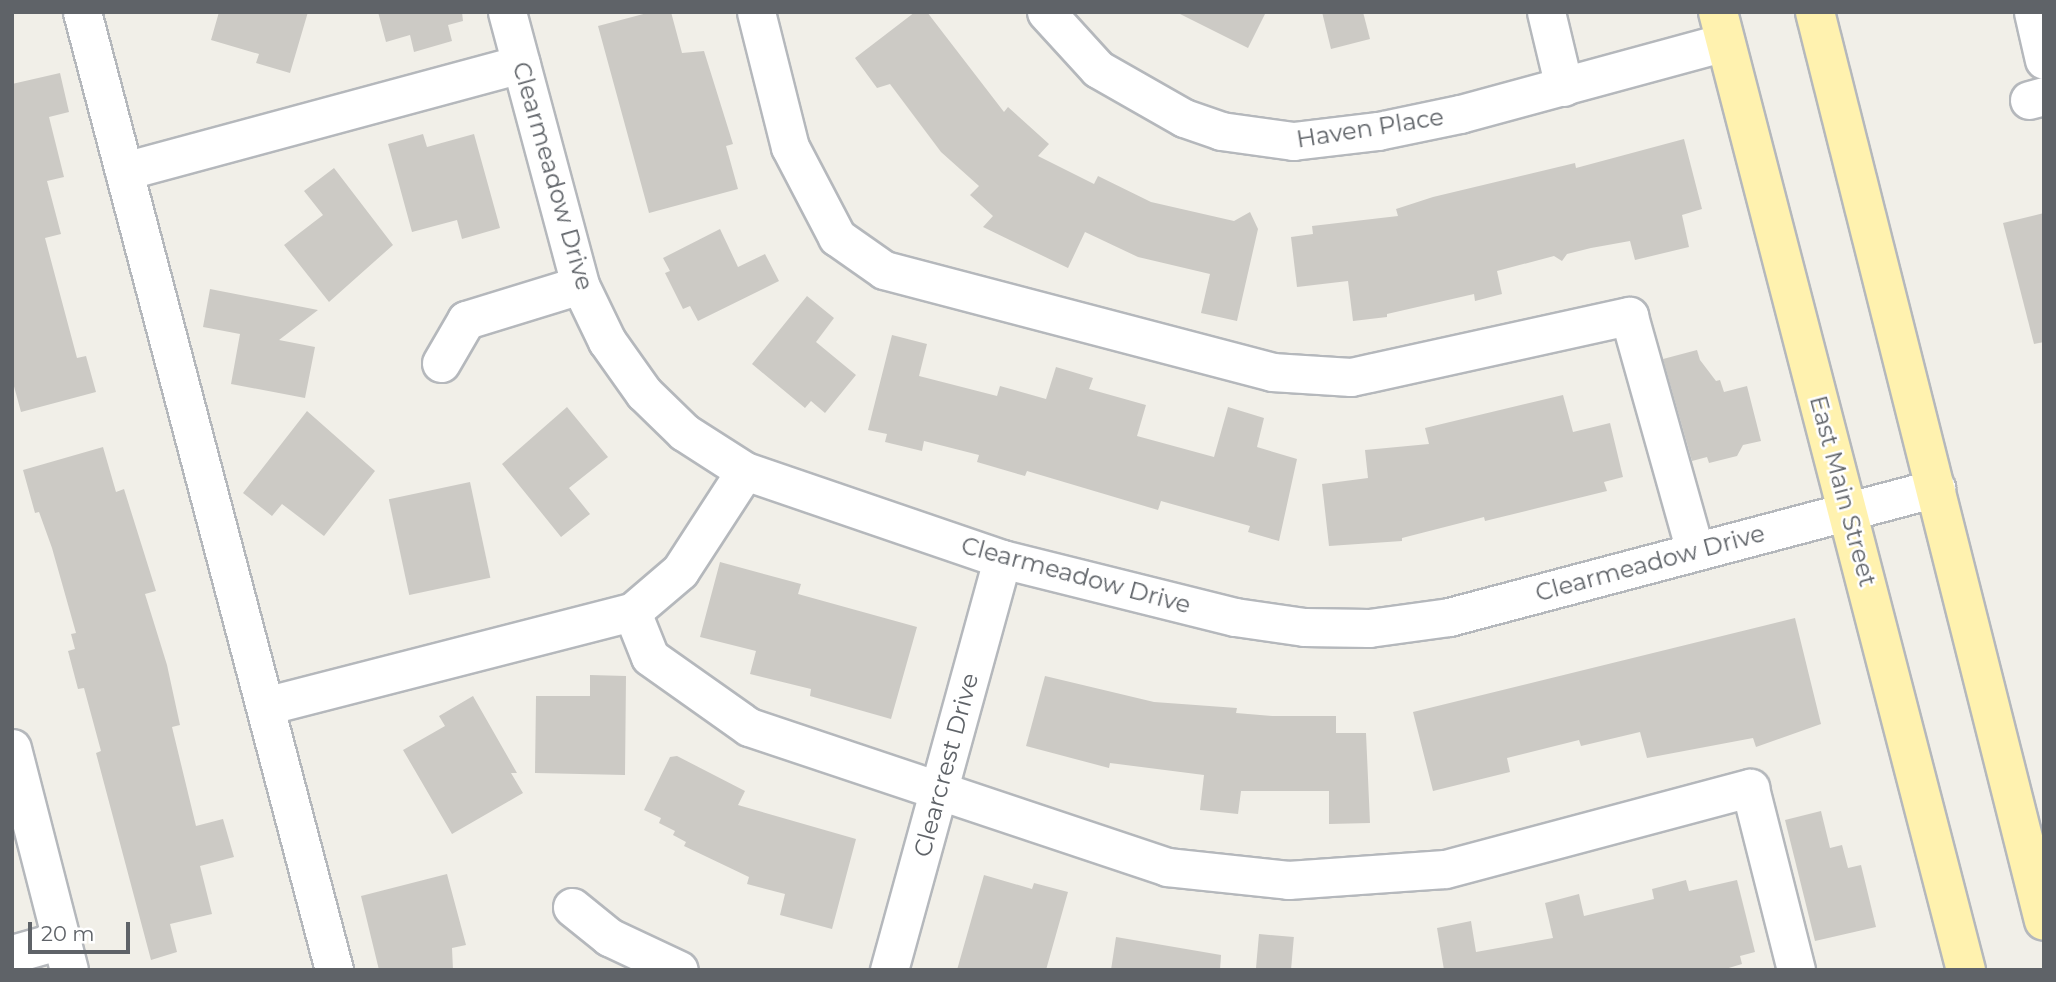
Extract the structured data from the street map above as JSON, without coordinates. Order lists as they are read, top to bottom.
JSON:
{
  "streets": {
    "main road": ["East Main Street"],
    "street": ["Haven Place", "Clearmeadow Drive", "Clearcrest Drive"]
  },
  "crossings": [
    ["Haven Place", "East Main Street"],
    ["Clearmeadow Drive", "East Main Street"],
    ["Clearmeadow Drive", "Clearcrest Drive"]
  ],
  "scale_bar": "20 m"
}
